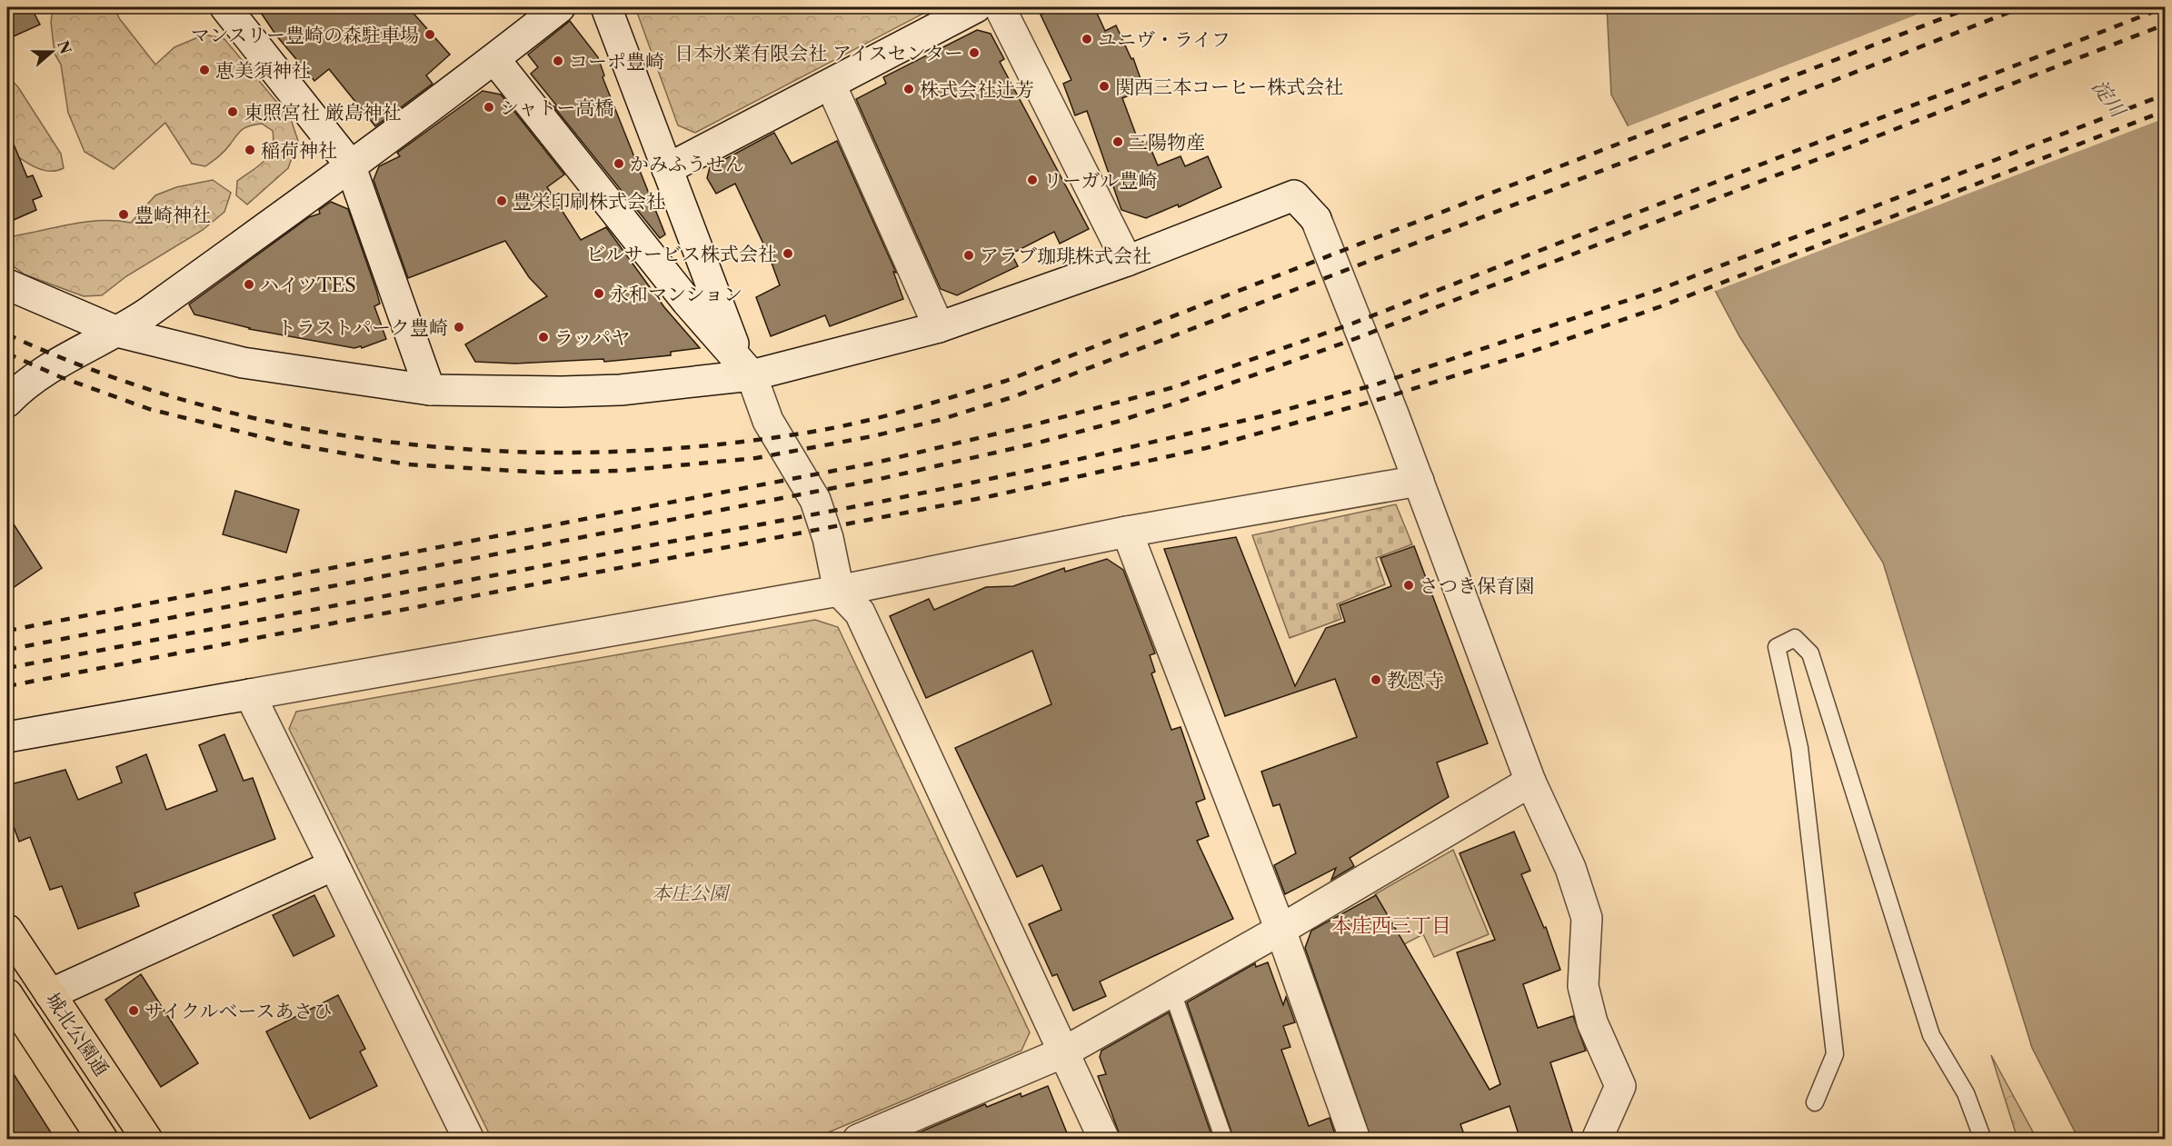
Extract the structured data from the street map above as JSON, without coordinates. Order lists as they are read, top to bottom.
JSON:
{
  "streets": {
    "main road": ["城北公園通"]
  },
  "districts": ["本庄西三丁目"],
  "water": ["淀川"],
  "parks": ["本庄公園"],
  "places": [
    "マンスリー豊崎の森駐車場",
    "ユニヴ・ライフ",
    "日本氷業有限会社 アイスセンター",
    "コーポ豊崎",
    "恵美須神社",
    "関西三本コーヒー株式会社",
    "株式会社辻芳",
    "シャトー高橋",
    "東照宮社 厳島神社",
    "三陽物産",
    "稲荷神社",
    "かみふうせん",
    "リーガル豊崎",
    "豊栄印刷株式会社",
    "豊崎神社",
    "ビルサービス株式会社",
    "アラブ珈琲株式会社",
    "ハイツTES",
    "永和マンション",
    "トラストパーク豊崎",
    "ラッパヤ",
    "さつき保育園",
    "教恩寺",
    "サイクルベースあさひ"
  ],
  "north": "right"
}
